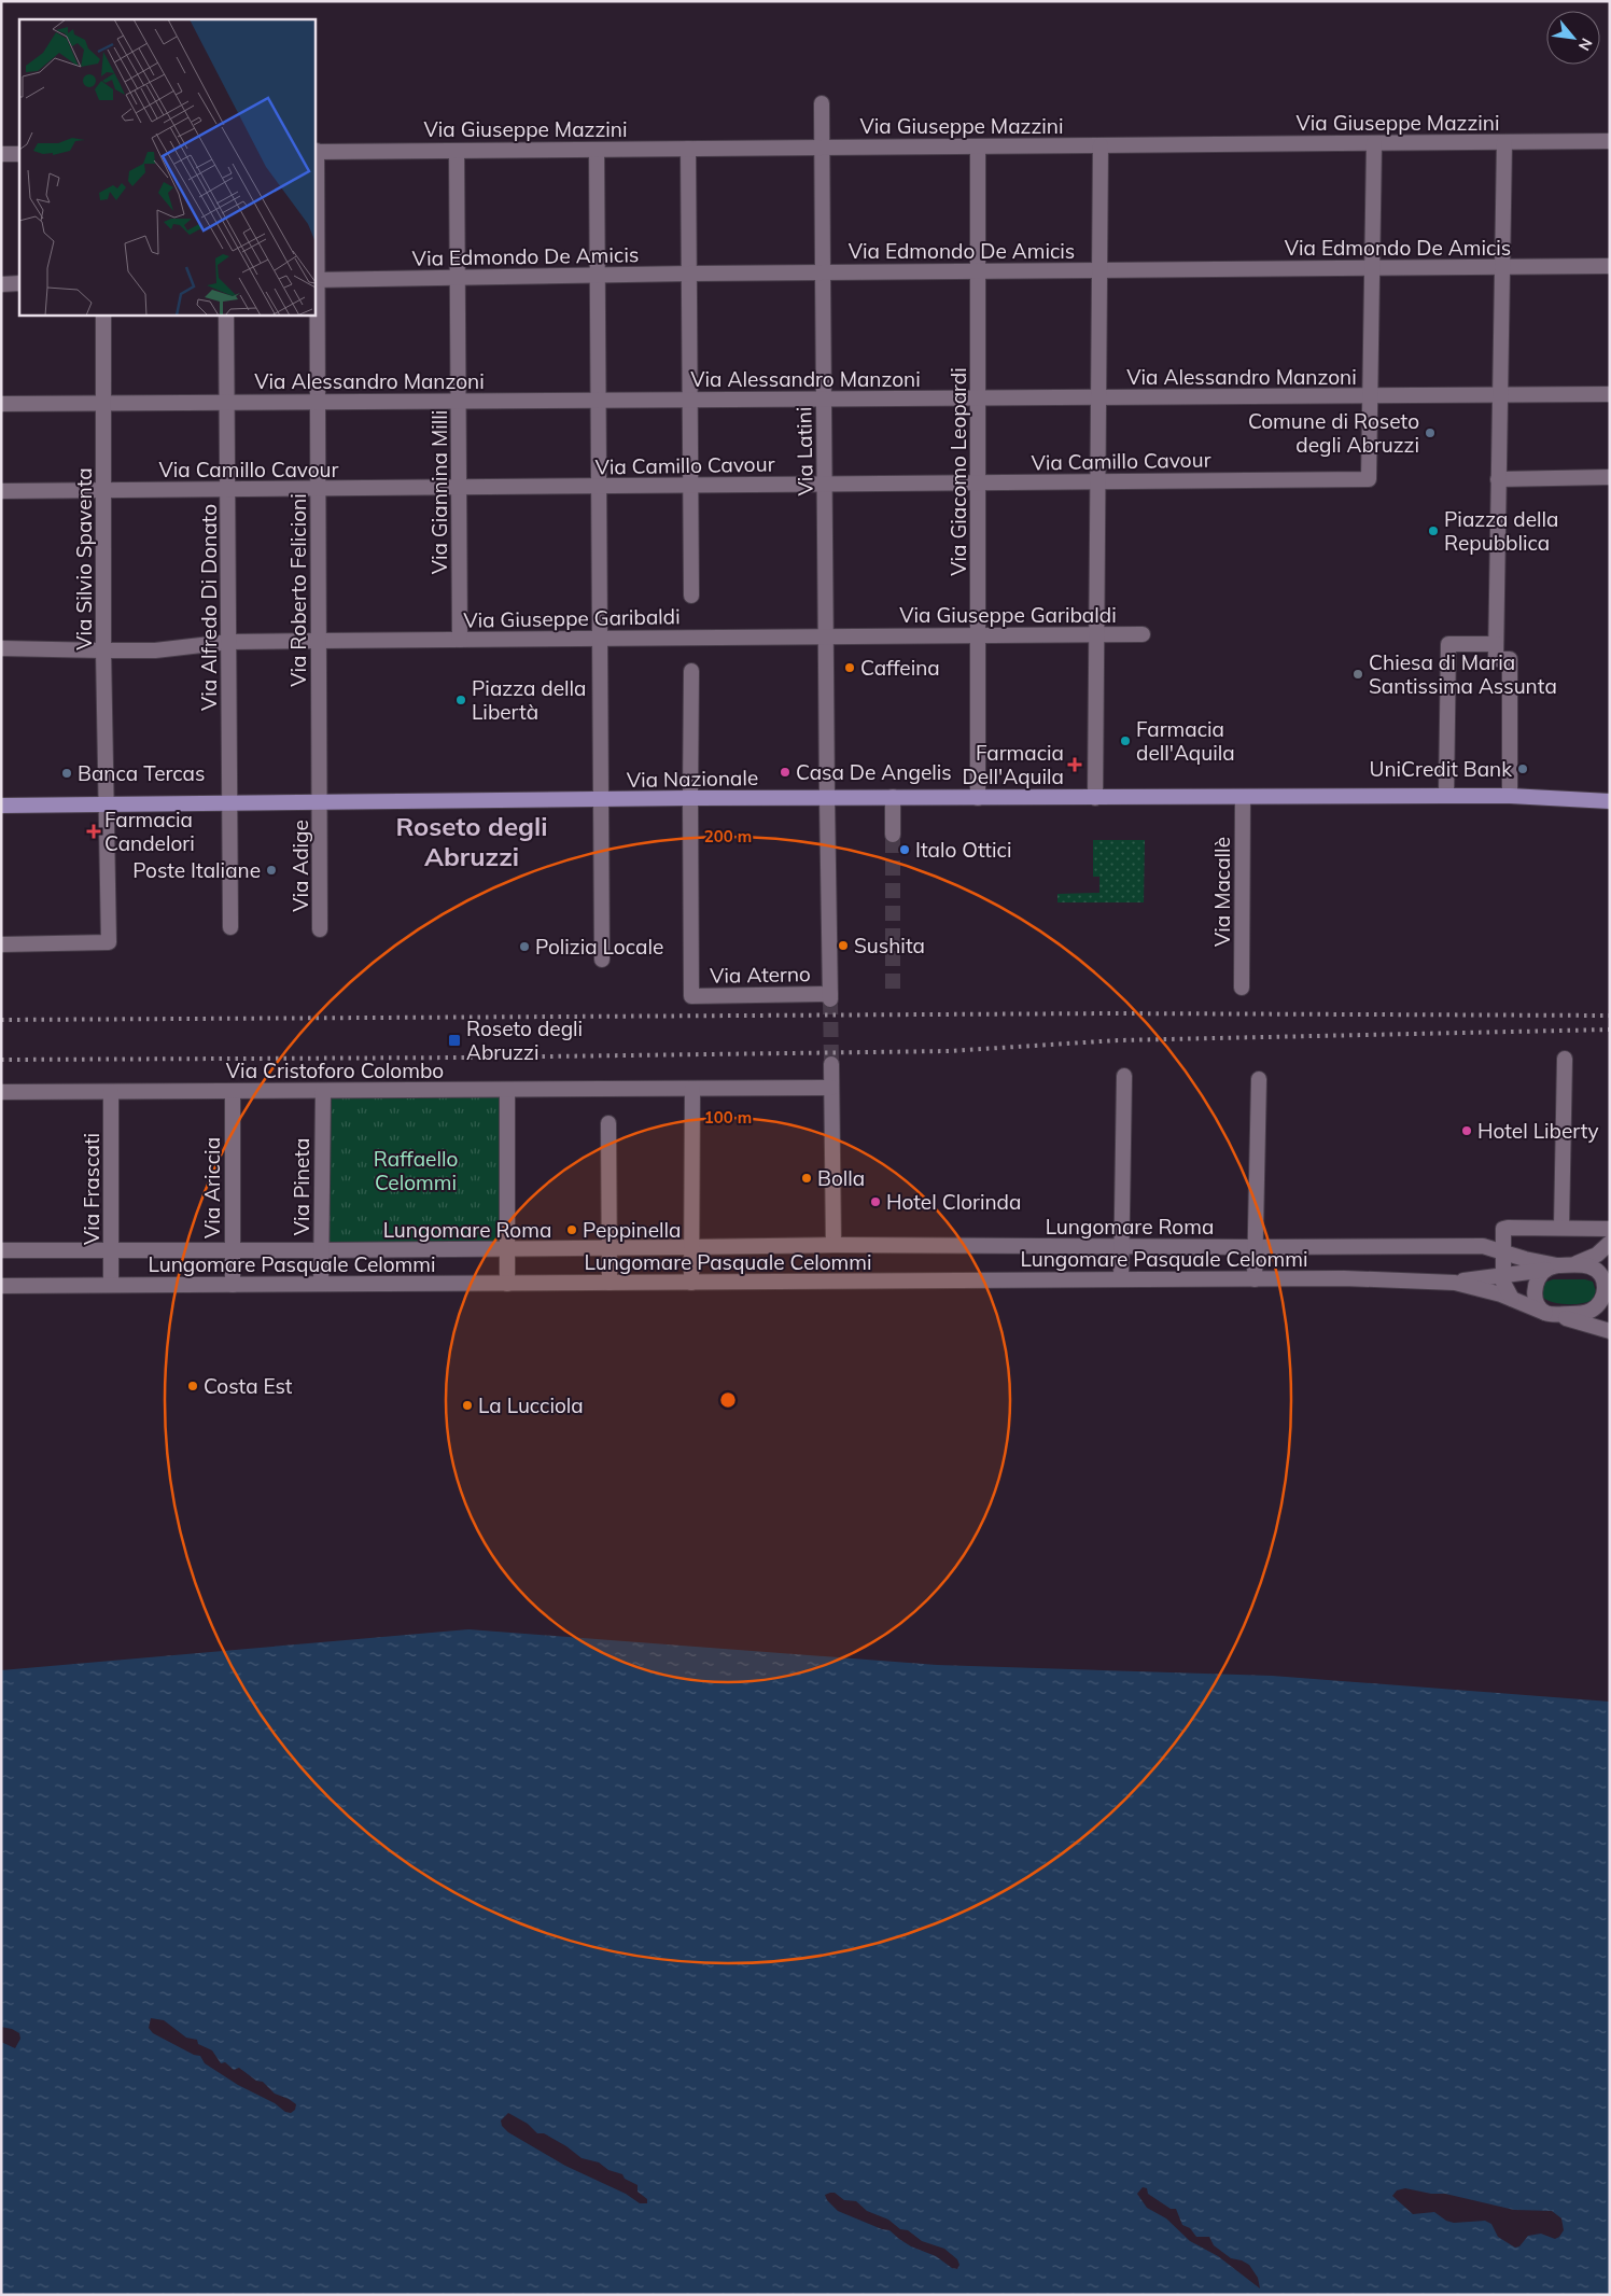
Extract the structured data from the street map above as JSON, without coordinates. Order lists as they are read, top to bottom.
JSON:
{
  "streets": {
    "main road": ["Via Nazionale"],
    "street": [
      "Via Giuseppe Mazzini",
      "Via Edmondo De Amicis",
      "Via Alessandro Manzoni",
      "Via Latini",
      "Via Camillo Cavour",
      "Via Giacomo Leopardi",
      "Via Giannina Milli",
      "Via Silvio Spaventa",
      "Via Roberto Felicioni",
      "Via Alfredo Di Donato",
      "Via Giuseppe Garibaldi",
      "Via Adige",
      "Via Macallè",
      "Via Aterno",
      "Via Cristoforo Colombo",
      "Via Pineta",
      "Via Ariccia",
      "Via Frascati",
      "Lungomare Roma",
      "Lungomare Pasquale Celommi"
    ]
  },
  "crossings": [
    ["Via Giuseppe Mazzini", "Via Latini"],
    ["Via Giuseppe Mazzini", "Via Giacomo Leopardi"],
    ["Via Giuseppe Mazzini", "Via Giannina Milli"],
    ["Via Giuseppe Mazzini", "Via Roberto Felicioni"],
    ["Via Edmondo De Amicis", "Via Latini"],
    ["Via Edmondo De Amicis", "Via Giacomo Leopardi"],
    ["Via Edmondo De Amicis", "Via Giannina Milli"],
    ["Via Edmondo De Amicis", "Via Roberto Felicioni"],
    ["Via Alessandro Manzoni", "Via Latini"],
    ["Via Alessandro Manzoni", "Via Camillo Cavour"],
    ["Via Alessandro Manzoni", "Via Giacomo Leopardi"],
    ["Via Alessandro Manzoni", "Via Giannina Milli"],
    ["Via Alessandro Manzoni", "Via Silvio Spaventa"],
    ["Via Alessandro Manzoni", "Via Roberto Felicioni"],
    ["Via Alessandro Manzoni", "Via Alfredo Di Donato"],
    ["Via Latini", "Via Camillo Cavour"],
    ["Via Latini", "Via Giuseppe Garibaldi"],
    ["Via Latini", "Via Nazionale"],
    ["Via Latini", "Via Aterno"],
    ["Via Camillo Cavour", "Via Giacomo Leopardi"],
    ["Via Camillo Cavour", "Via Giannina Milli"],
    ["Via Camillo Cavour", "Via Silvio Spaventa"],
    ["Via Camillo Cavour", "Via Roberto Felicioni"],
    ["Via Camillo Cavour", "Via Alfredo Di Donato"],
    ["Via Giacomo Leopardi", "Via Giuseppe Garibaldi"],
    ["Via Giacomo Leopardi", "Via Nazionale"],
    ["Via Giannina Milli", "Via Giuseppe Garibaldi"],
    ["Via Silvio Spaventa", "Via Giuseppe Garibaldi"],
    ["Via Silvio Spaventa", "Via Nazionale"],
    ["Via Roberto Felicioni", "Via Giuseppe Garibaldi"],
    ["Via Roberto Felicioni", "Via Nazionale"],
    ["Via Roberto Felicioni", "Via Adige"],
    ["Via Alfredo Di Donato", "Via Giuseppe Garibaldi"],
    ["Via Alfredo Di Donato", "Via Nazionale"],
    ["Via Nazionale", "Via Adige"],
    ["Via Nazionale", "Via Macallè"],
    ["Via Nazionale", "Via Aterno"],
    ["Via Cristoforo Colombo", "Via Pineta"],
    ["Via Cristoforo Colombo", "Via Ariccia"],
    ["Via Cristoforo Colombo", "Via Frascati"],
    ["Via Pineta", "Lungomare Roma"],
    ["Via Pineta", "Lungomare Pasquale Celommi"],
    ["Via Ariccia", "Lungomare Roma"],
    ["Via Ariccia", "Lungomare Pasquale Celommi"],
    ["Via Frascati", "Lungomare Roma"],
    ["Via Frascati", "Lungomare Pasquale Celommi"]
  ],
  "districts": ["Roseto degli Abruzzi"],
  "parks": ["Raffaello Celommi"],
  "places": {
    "other": [
      "Comune di Roseto degli Abruzzi",
      "Piazza della Repubblica",
      "Caffeina",
      "Chiesa di Maria Santissima Assunta",
      "Piazza della Libertà",
      "Farmacia dell'Aquila",
      "UniCredit Bank",
      "Casa De Angelis",
      "Banca Tercas",
      "Italo Ottici",
      "Poste Italiane",
      "Sushita",
      "Polizia Locale",
      "Hotel Liberty",
      "Bolla",
      "Hotel Clorinda",
      "Peppinella",
      "Costa Est",
      "La Lucciola"
    ],
    "health": ["Farmacia Dell'Aquila", "Farmacia Candelori"],
    "transit": ["Roseto degli Abruzzi"]
  },
  "north": "bottom right",
  "rings": ["200 m", "100 m"]
}
